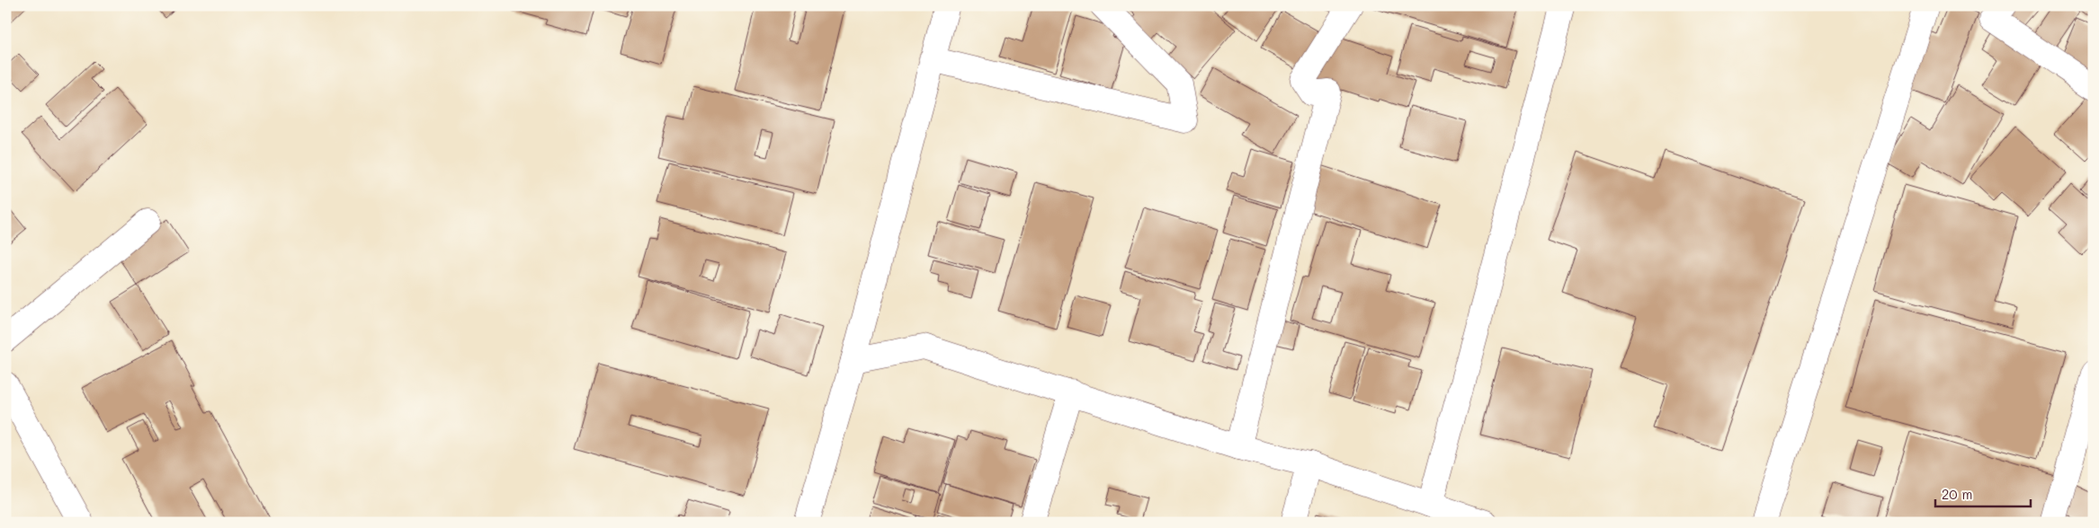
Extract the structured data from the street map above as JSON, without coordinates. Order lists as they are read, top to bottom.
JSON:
{
  "scale_bar": "20 m"
}
